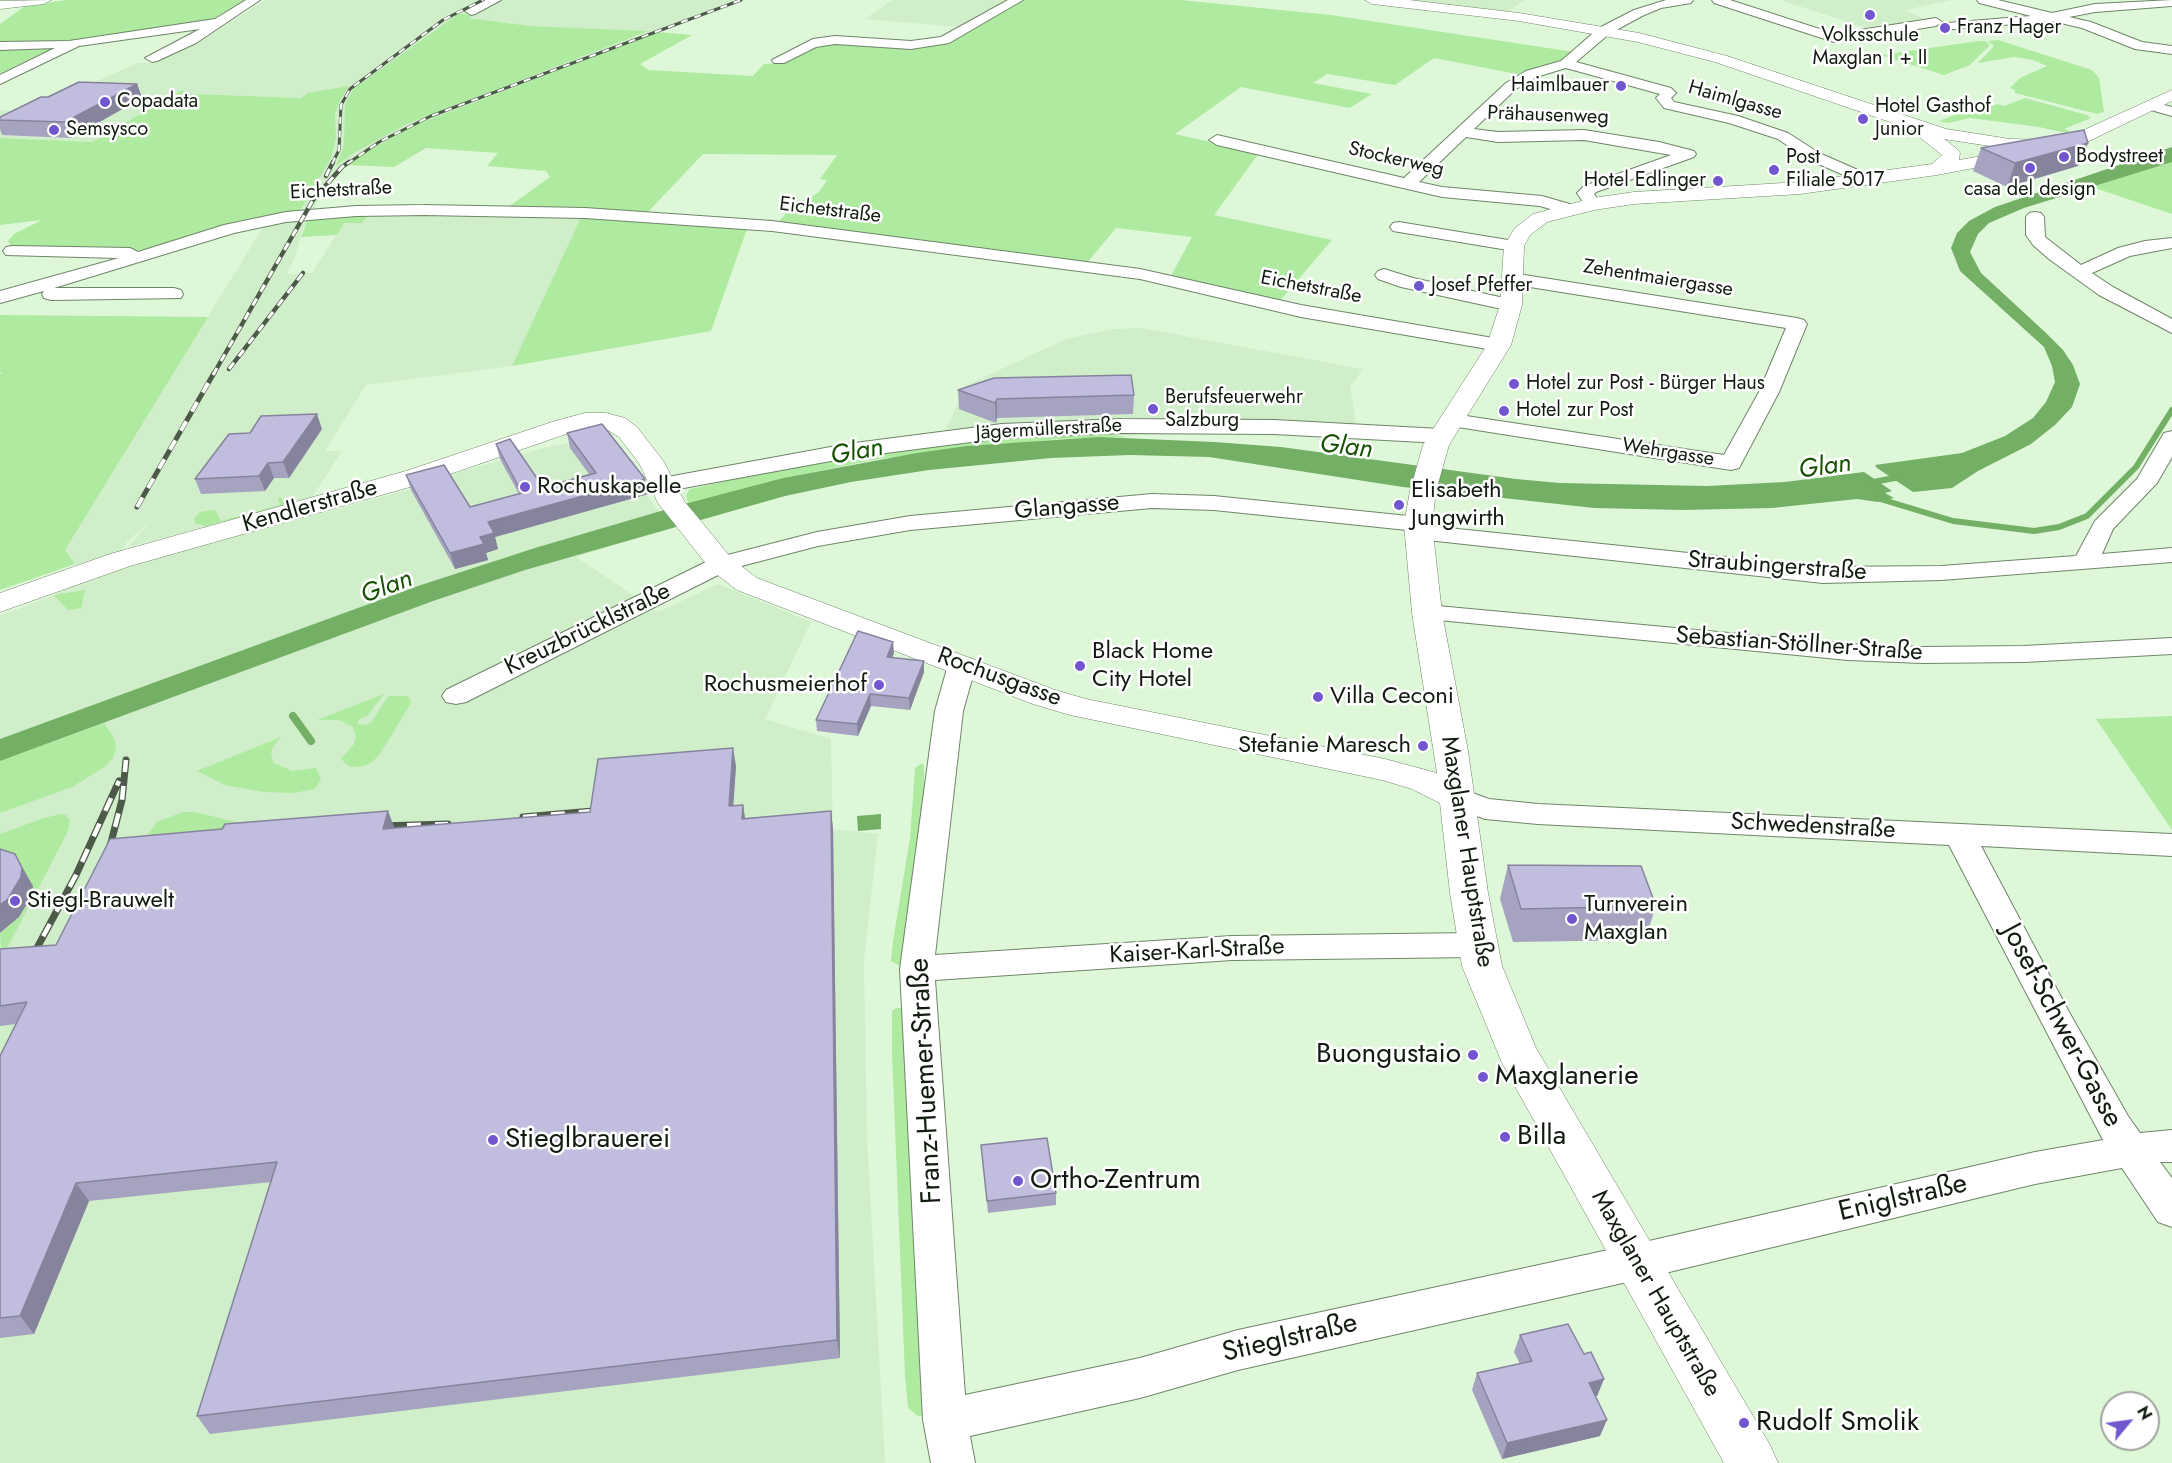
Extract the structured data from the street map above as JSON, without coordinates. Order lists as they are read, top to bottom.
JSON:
{
  "streets": {
    "street": [
      "Haimlgasse",
      "Prähausenweg",
      "Stockerweg",
      "Eichetstraße",
      "Zehentmaiergasse",
      "Jägermüllerstraße",
      "Wehrgasse",
      "Kendlerstraße",
      "Glangasse",
      "Straubingerstraße",
      "Kreuzbrücklstraße",
      "Sebastian-Stöllner-Straße",
      "Rochusgasse",
      "Schwedenstraße",
      "Maxglaner Hauptstraße",
      "Kaiser-Karl-Straße",
      "Josef-Schwer-Gasse",
      "Franz-Huemer-Straße",
      "Eniglstraße",
      "Stieglstraße"
    ]
  },
  "crossings": [
    ["Eichetstraße", "Maxglaner Hauptstraße"],
    ["Zehentmaiergasse", "Wehrgasse"],
    ["Zehentmaiergasse", "Maxglaner Hauptstraße"],
    ["Jägermüllerstraße", "Wehrgasse"],
    ["Jägermüllerstraße", "Rochusgasse"],
    ["Jägermüllerstraße", "Maxglaner Hauptstraße"],
    ["Wehrgasse", "Maxglaner Hauptstraße"],
    ["Kendlerstraße", "Rochusgasse"],
    ["Glangasse", "Straubingerstraße"],
    ["Glangasse", "Kreuzbrücklstraße"],
    ["Glangasse", "Rochusgasse"],
    ["Glangasse", "Maxglaner Hauptstraße"],
    ["Straubingerstraße", "Maxglaner Hauptstraße"],
    ["Kreuzbrücklstraße", "Rochusgasse"],
    ["Sebastian-Stöllner-Straße", "Maxglaner Hauptstraße"],
    ["Rochusgasse", "Schwedenstraße"],
    ["Rochusgasse", "Maxglaner Hauptstraße"],
    ["Rochusgasse", "Franz-Huemer-Straße"],
    ["Schwedenstraße", "Maxglaner Hauptstraße"],
    ["Schwedenstraße", "Josef-Schwer-Gasse"],
    ["Maxglaner Hauptstraße", "Kaiser-Karl-Straße"],
    ["Maxglaner Hauptstraße", "Eniglstraße"],
    ["Maxglaner Hauptstraße", "Stieglstraße"],
    ["Kaiser-Karl-Straße", "Franz-Huemer-Straße"],
    ["Josef-Schwer-Gasse", "Eniglstraße"],
    ["Franz-Huemer-Straße", "Stieglstraße"],
    ["Eniglstraße", "Stieglstraße"]
  ],
  "water": ["Glan"],
  "places": [
    "Volksschule Maxglan I + II",
    "Franz Hager",
    "Haimlbauer",
    "Copadata",
    "Hotel Gasthof Junior",
    "Semsysco",
    "Bodystreet",
    "casa del design",
    "Post Filiale 5017",
    "Hotel Edlinger",
    "Josef Pfeffer",
    "Hotel zur Post - Bürger Haus",
    "Berufsfeuerwehr Salzburg",
    "Hotel zur Post",
    "Rochuskapelle",
    "Elisabeth Jungwirth",
    "Black Home City Hotel",
    "Rochusmeierhof",
    "Villa Ceconi",
    "Stefanie Maresch",
    "Stiegl-Brauwelt",
    "Turnverein Maxglan",
    "Buongustaio",
    "Maxglanerie",
    "Billa",
    "Stieglbrauerei",
    "Ortho-Zentrum",
    "Rudolf Smolik"
  ],
  "north": "top right"
}
